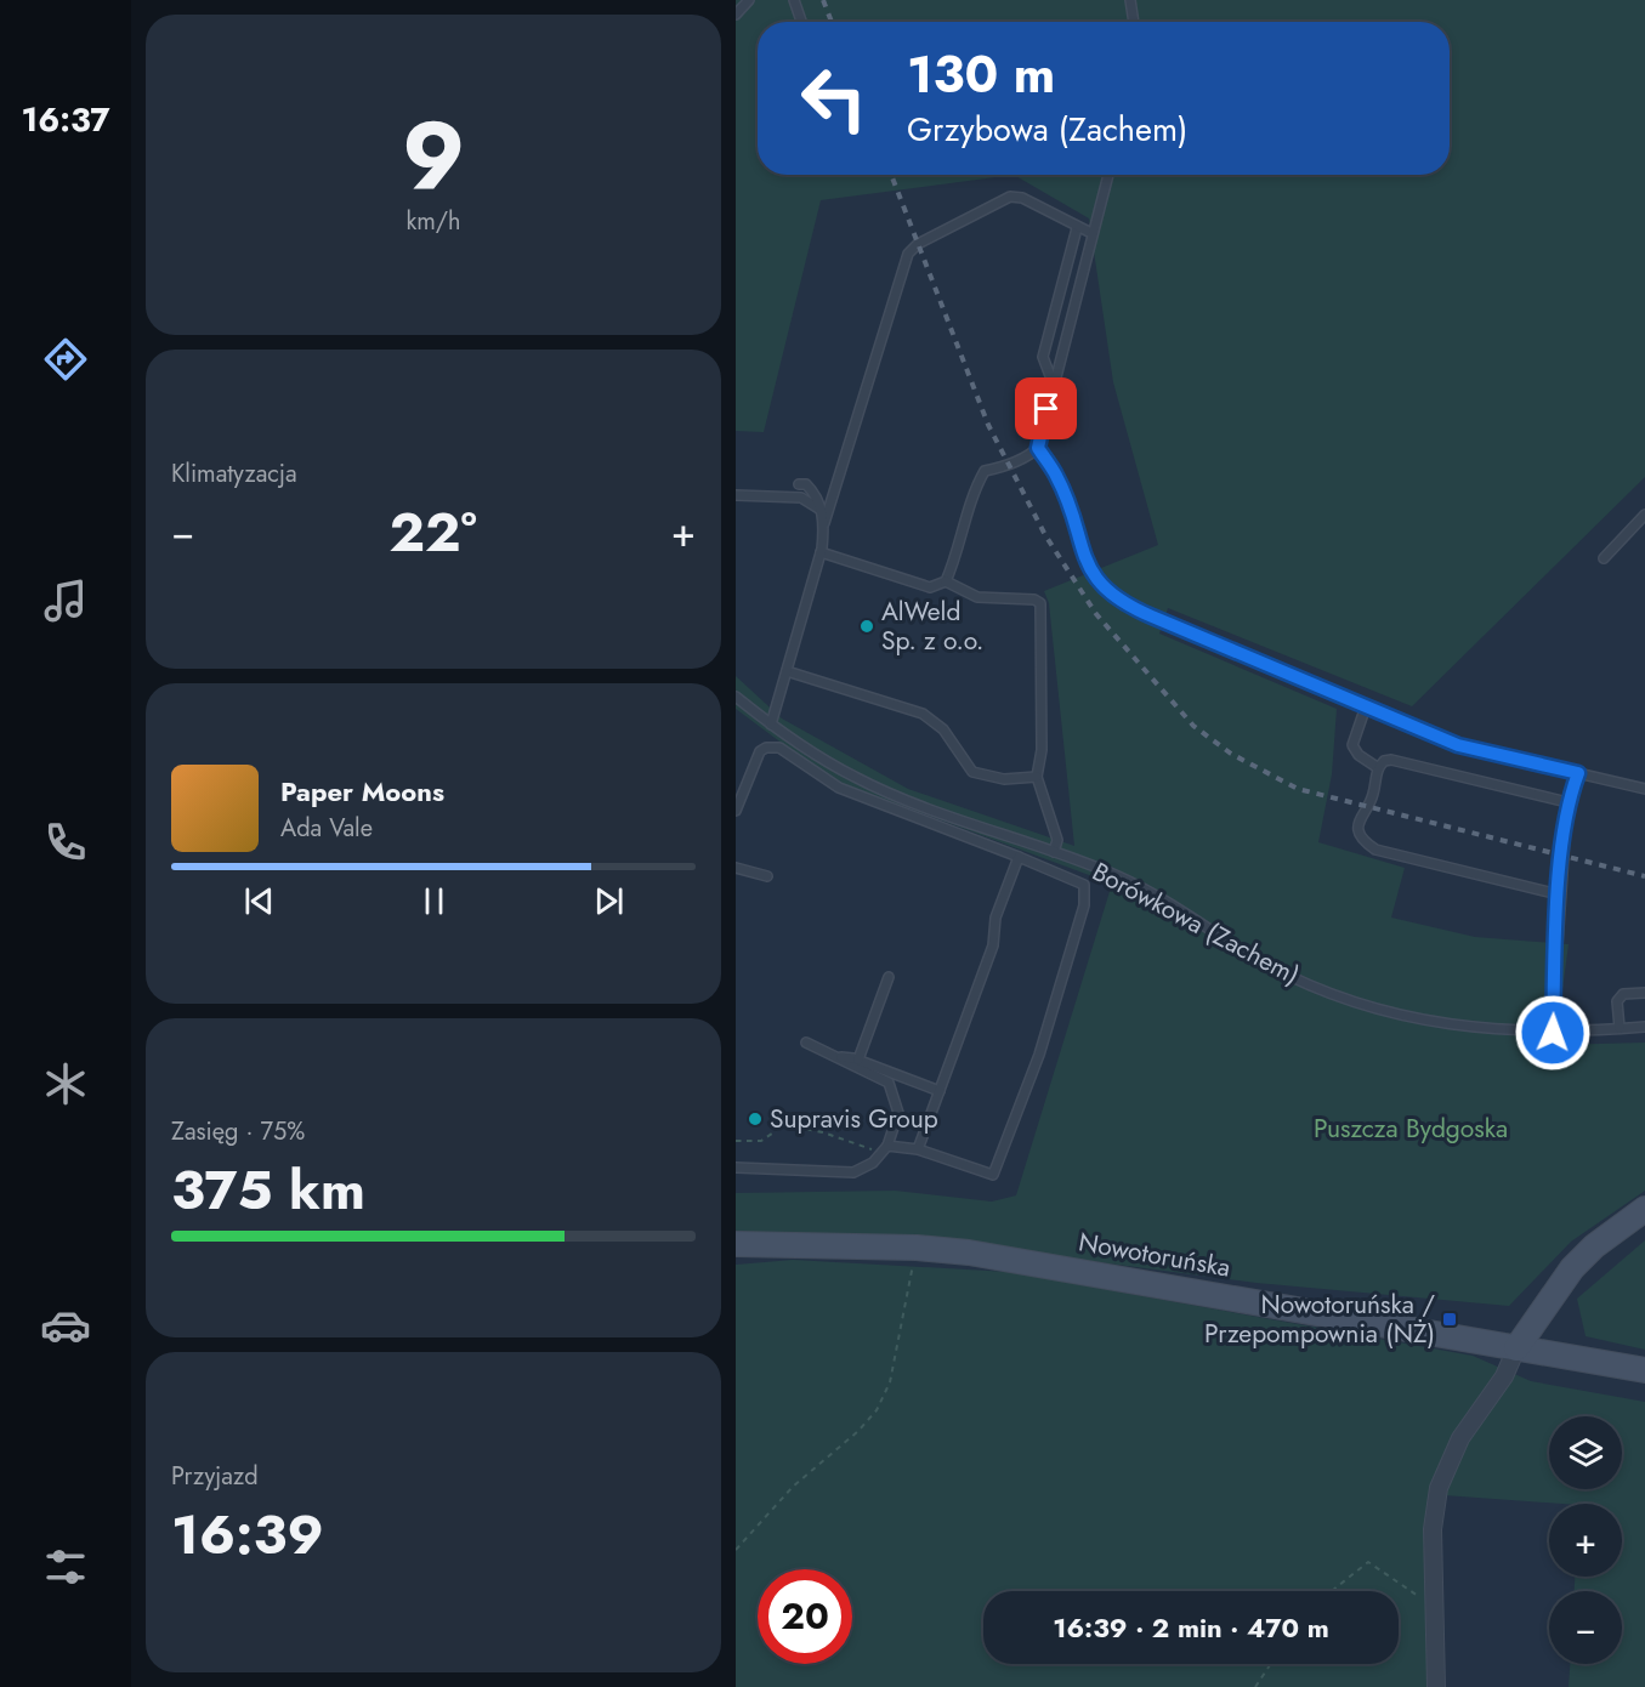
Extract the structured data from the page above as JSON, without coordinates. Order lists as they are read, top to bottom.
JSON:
{
  "streets": {
    "main road": ["Nowotoruńska"],
    "lane": ["Borówkowa (Zachem)"]
  },
  "parks": ["Puszcza Bydgoska"],
  "places": {
    "other": ["AlWeld Sp. z o.o.", "Supravis Group"],
    "transit": ["Nowotoruńska / Przepompownia (NŻ)"]
  },
  "page": {
    "tabs": "16:37",
    "tile": [
      ["9", "km/h"],
      "Klimatyzacja",
      ["Zasięg · 75%", "375 km"],
      ["Przyjazd", "16:39"]
    ],
    "turn": ["130 m", "Grzybowa (Zachem)"],
    "heat": ["−", "22°", "+"],
    "song": ["Paper Moons", "Ada Vale"],
    "map_buttons": ["+", "−"],
    "limit": "20",
    "trip": "16:39 · 2 min · 470 m"
  }
}
